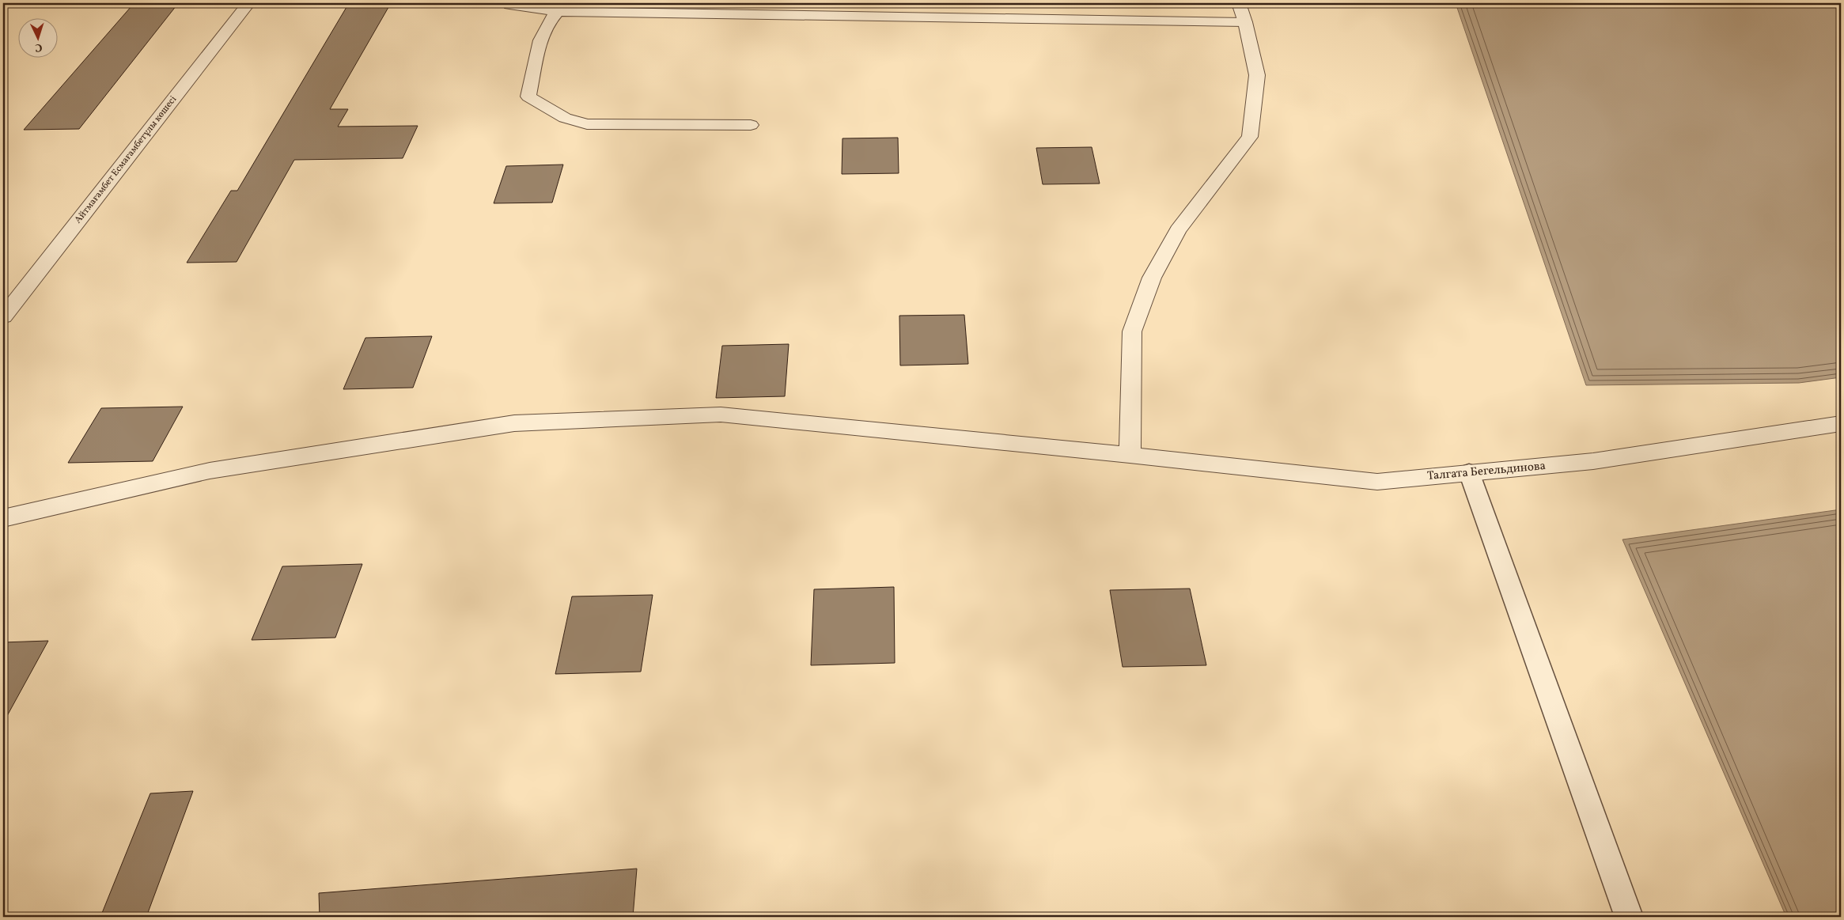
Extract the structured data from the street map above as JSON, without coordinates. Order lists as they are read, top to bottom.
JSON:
{
  "streets": {
    "street": ["Айтмағамбет Есмағамбетұлы көшесі", "Талгата Бегельдинова"]
  },
  "north": "bottom"
}
